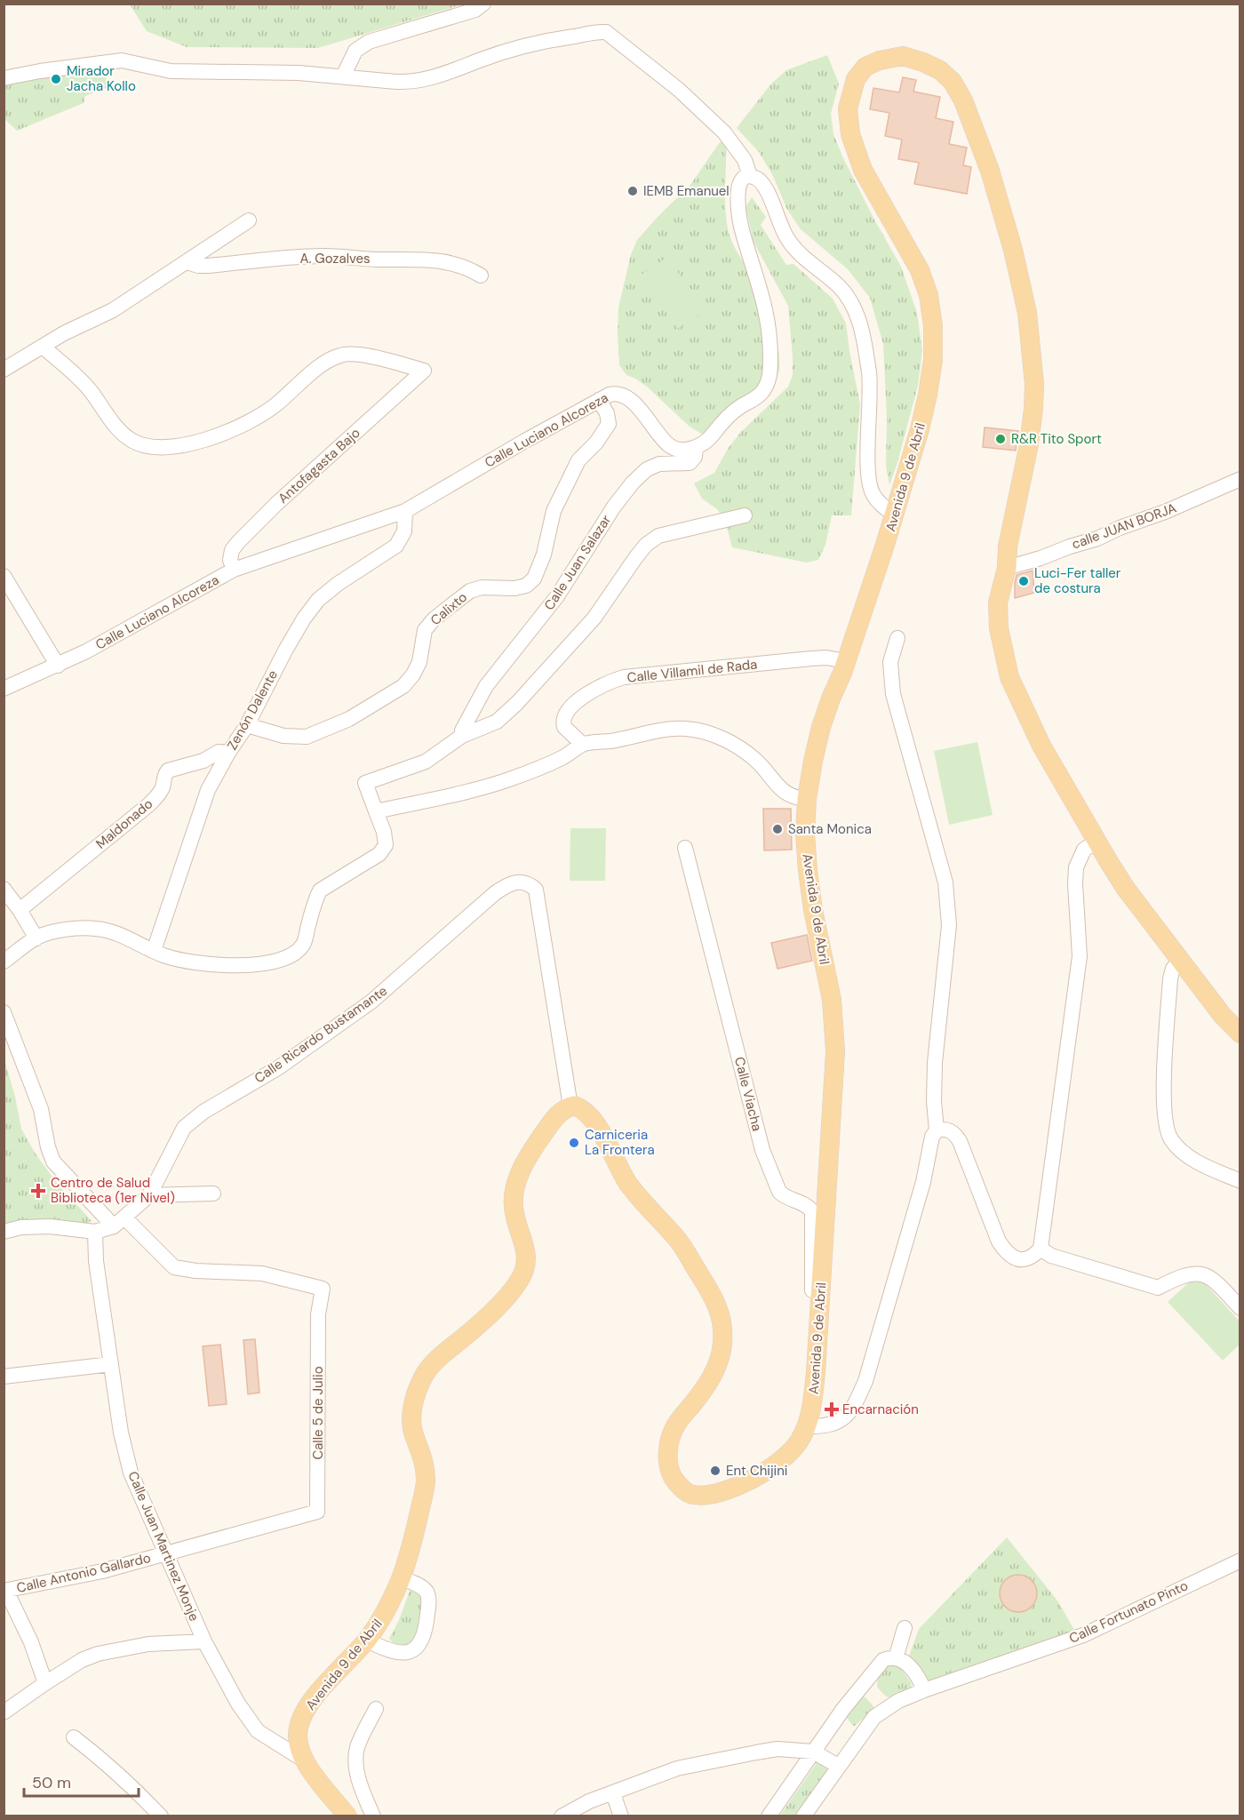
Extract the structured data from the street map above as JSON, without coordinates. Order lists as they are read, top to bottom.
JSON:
{
  "streets": {
    "main road": ["Avenida 9 de Abril"],
    "street": [
      "A. Gozalves",
      "Calle Luciano Alcoreza",
      "Antofagasta Bajo",
      "calle JUAN BORJA",
      "Calle Juan Salazar",
      "Calixto",
      "Calle Villamil de Rada",
      "Zenón Dalente",
      "Maldonado",
      "Calle Ricardo Bustamante",
      "Calle Viacha",
      "Calle 5 de Julio",
      "Calle Juan Martinez Monje",
      "Calle Antonio Gallardo",
      "Calle Fortunato Pinto"
    ]
  },
  "crossings": [
    ["Calle Luciano Alcoreza", "Antofagasta Bajo"],
    ["Calle Luciano Alcoreza", "Calle Juan Salazar"],
    ["Calle Luciano Alcoreza", "Calixto"],
    ["Calle Luciano Alcoreza", "Zenón Dalente"],
    ["Avenida 9 de Abril", "calle JUAN BORJA"],
    ["Avenida 9 de Abril", "Calle Villamil de Rada"],
    ["Avenida 9 de Abril", "Calle Ricardo Bustamante"],
    ["Avenida 9 de Abril", "Calle Viacha"],
    ["Avenida 9 de Abril", "Calle Juan Martinez Monje"],
    ["Calixto", "Zenón Dalente"],
    ["Zenón Dalente", "Maldonado"],
    ["Calle Ricardo Bustamante", "Calle 5 de Julio"],
    ["Calle Ricardo Bustamante", "Calle Juan Martinez Monje"],
    ["Calle 5 de Julio", "Calle Antonio Gallardo"],
    ["Calle Juan Martinez Monje", "Calle Antonio Gallardo"]
  ],
  "places": {
    "other": [
      "Mirador Jacha Kollo",
      "IEMB Emanuel",
      "R&R Tito Sport",
      "Luci-Fer taller de costura",
      "Santa Monica",
      "Carniceria La Frontera",
      "Ent Chijini"
    ],
    "health": ["Centro de Salud Biblioteca (1er Nivel)", "Encarnación"]
  },
  "scale_bar": "50 m"
}
